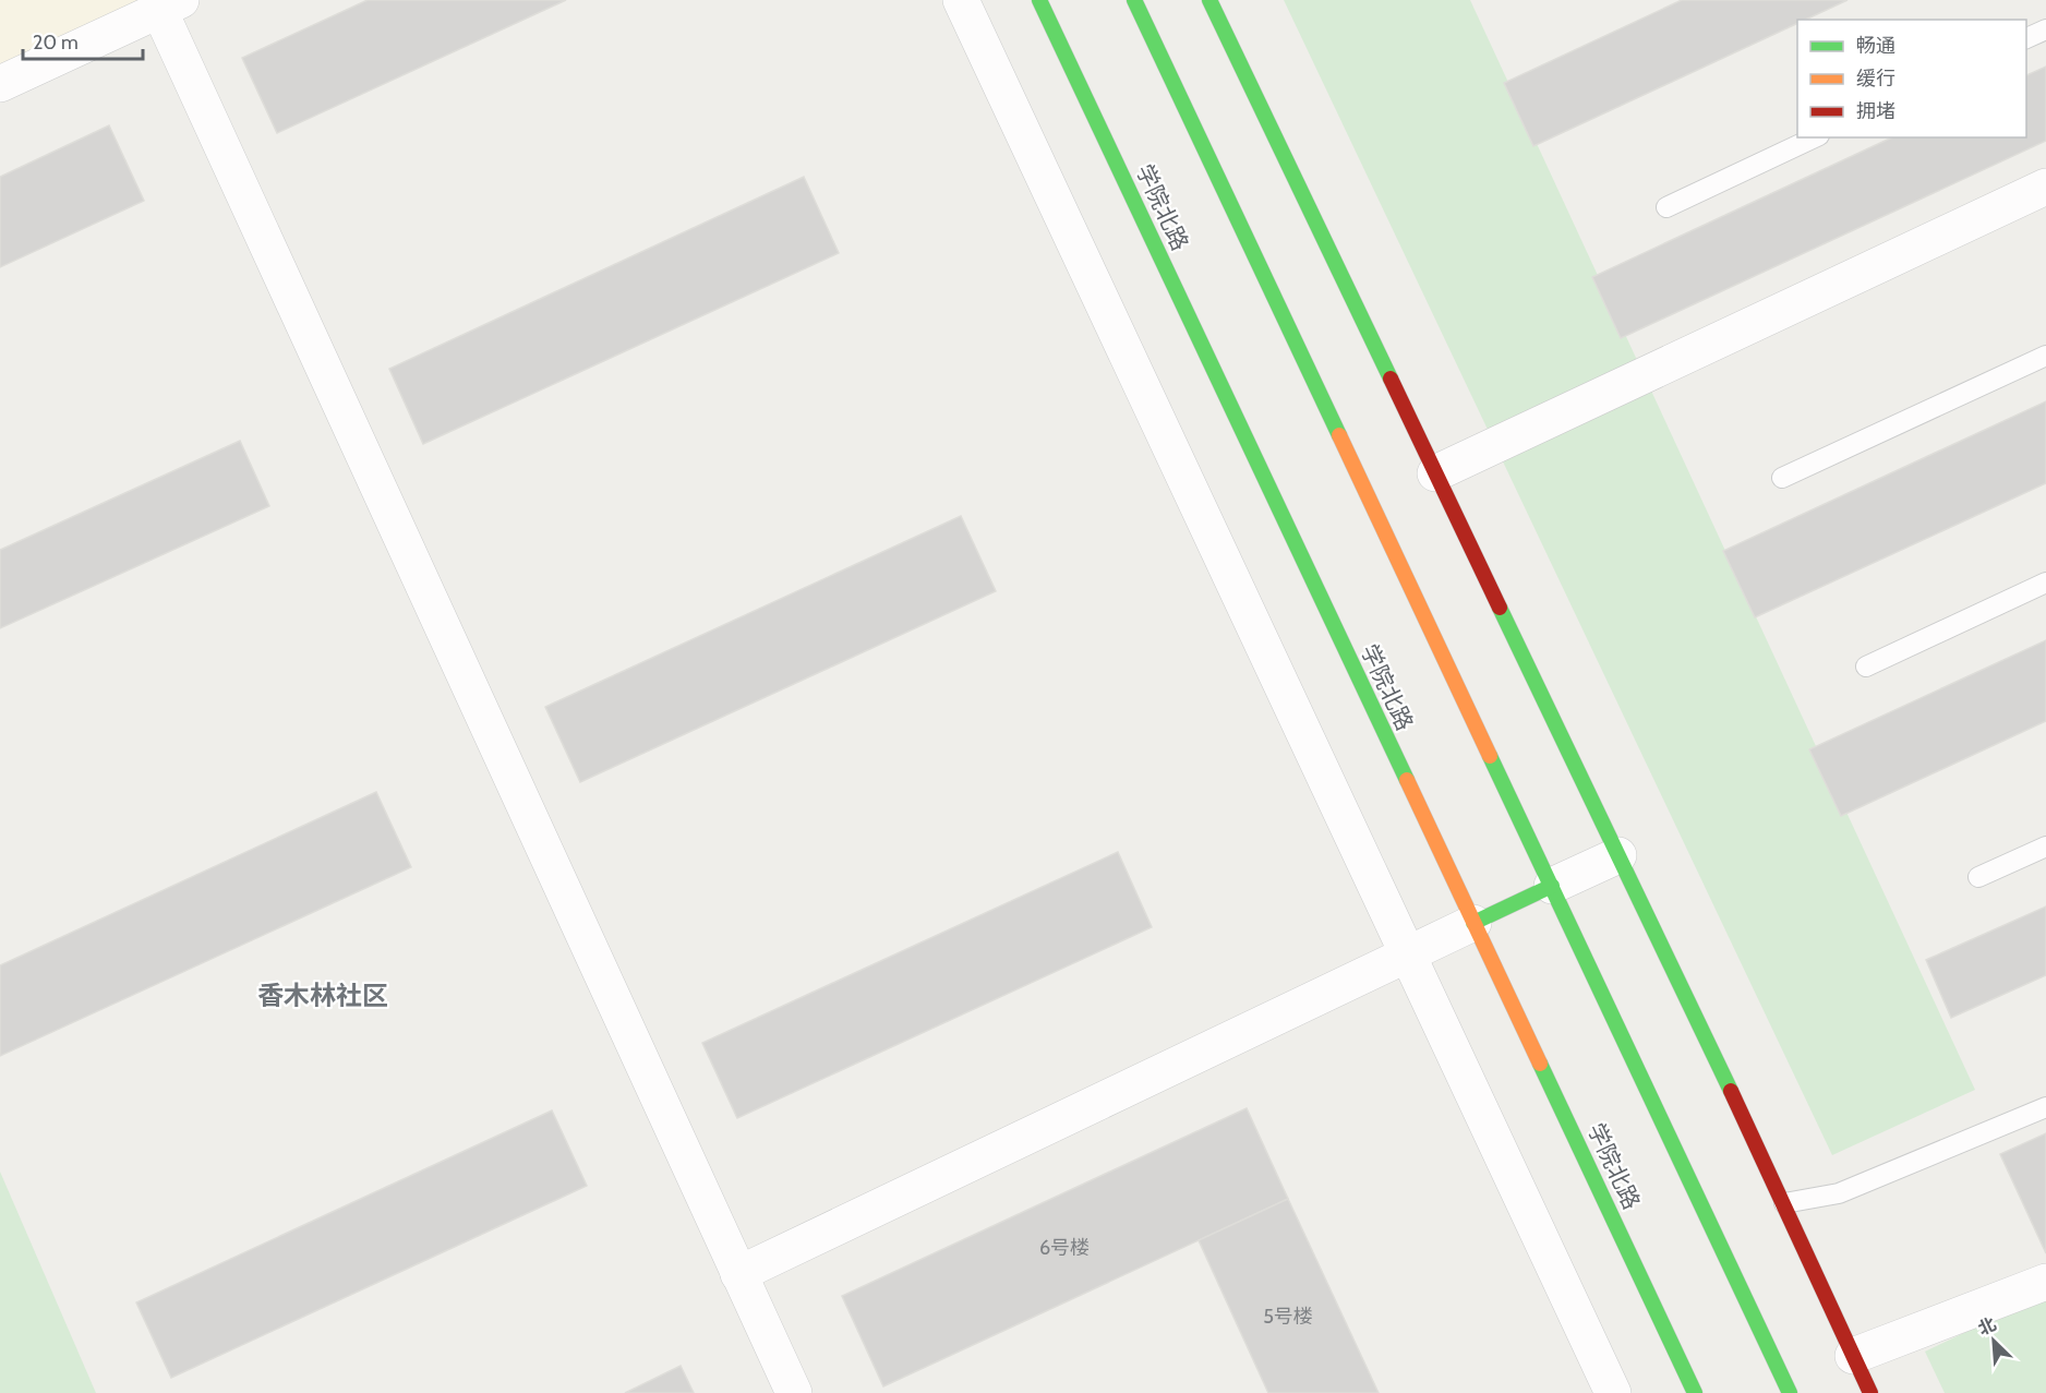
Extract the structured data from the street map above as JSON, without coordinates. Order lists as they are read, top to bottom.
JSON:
{
  "streets": {
    "main road": ["学院北路"]
  },
  "districts": ["香木林社区"],
  "house_numbers": ["6号楼", "5号楼"],
  "legend": ["畅通", "缓行", "拥堵"],
  "scale_bar": "20 m",
  "north": "top left"
}
